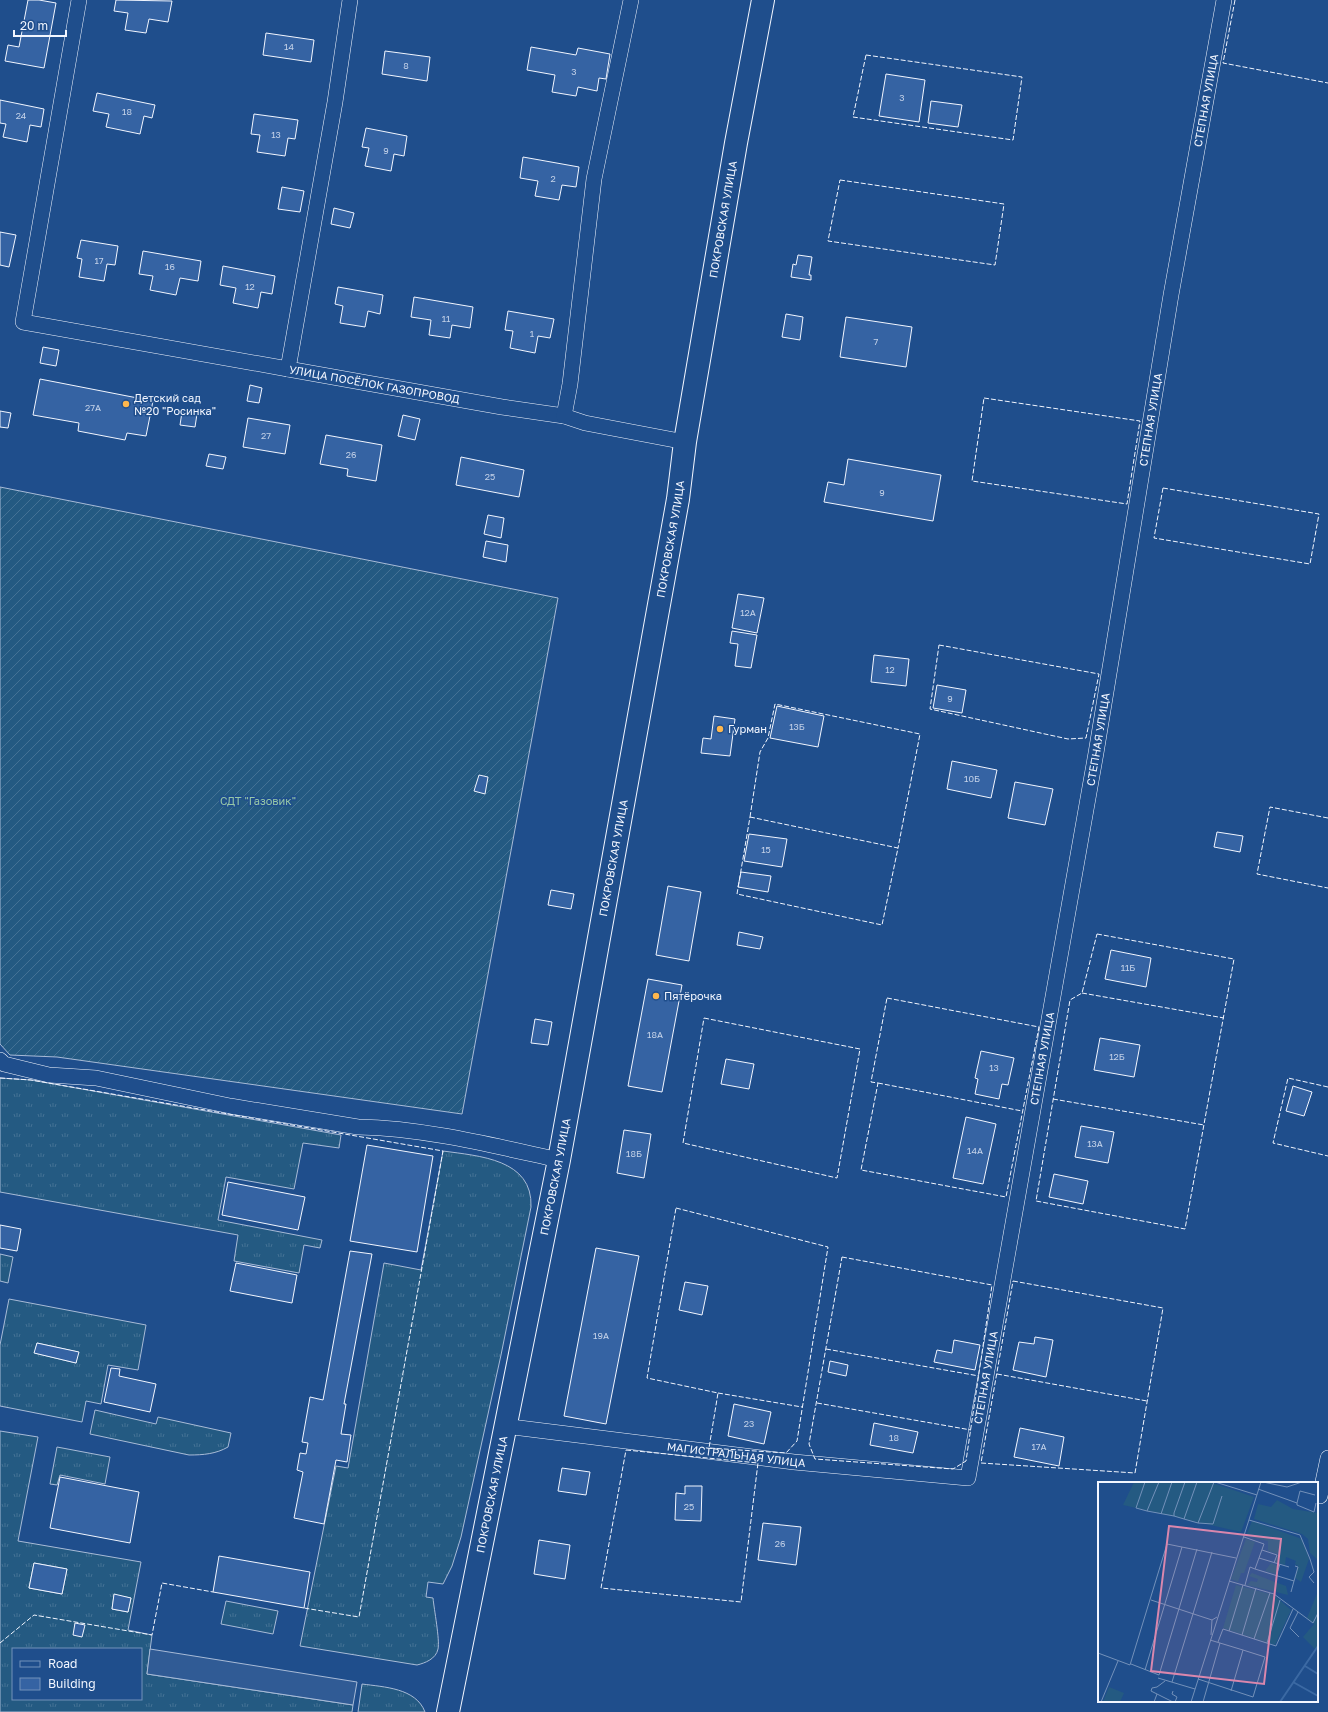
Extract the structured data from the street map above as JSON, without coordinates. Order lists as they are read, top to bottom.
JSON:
{
  "streets": {
    "main road": ["ПОКРОВСКАЯ УЛИЦА"],
    "street": ["СТЕПНАЯ УЛИЦА", "УЛИЦА ПОСЁЛОК ГАЗОПРОВОД", "МАГИСТРАЛЬНАЯ УЛИЦА"]
  },
  "crossings": [
    ["СТЕПНАЯ УЛИЦА", "МАГИСТРАЛЬНАЯ УЛИЦА"],
    ["ПОКРОВСКАЯ УЛИЦА", "УЛИЦА ПОСЁЛОК ГАЗОПРОВОД"],
    ["ПОКРОВСКАЯ УЛИЦА", "МАГИСТРАЛЬНАЯ УЛИЦА"]
  ],
  "parks": ["СДТ \"Газовик\""],
  "places": ["Детский сад №20 \"Росинка\"", "Гурман", "Пятёрочка"],
  "house_numbers": [
    "14",
    "8",
    "3",
    "3",
    "18",
    "24",
    "13",
    "9",
    "2",
    "17",
    "16",
    "12",
    "11",
    "1",
    "7",
    "27А",
    "27",
    "26",
    "25",
    "9",
    "12А",
    "12",
    "9",
    "13Б",
    "10Б",
    "15",
    "11Б",
    "18А",
    "12Б",
    "13",
    "13А",
    "14А",
    "18Б",
    "19А",
    "23",
    "18",
    "17А",
    "25",
    "26"
  ],
  "legend": ["Road", "Building"],
  "scale_bar": "20 m"
}
